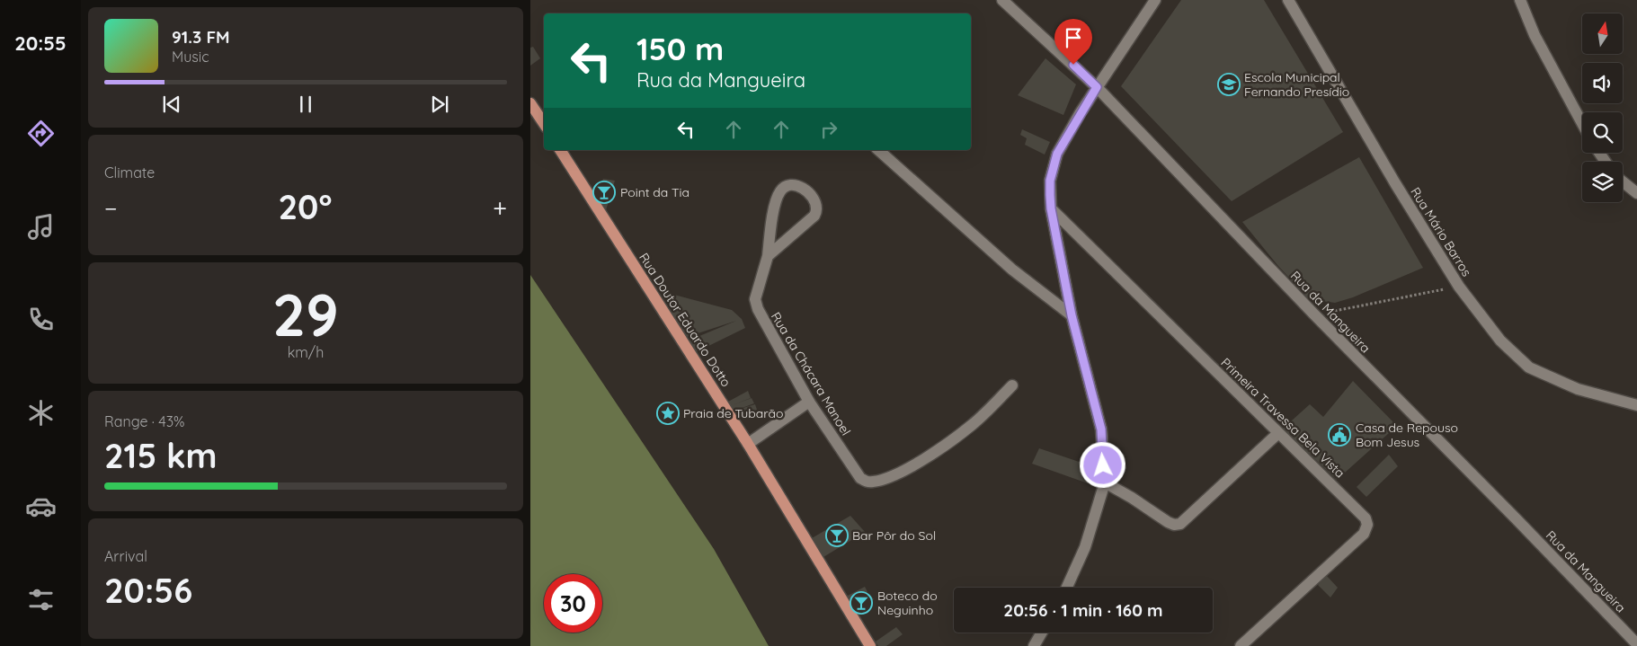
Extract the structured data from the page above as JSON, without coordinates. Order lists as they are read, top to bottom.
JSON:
{
  "streets": {
    "main road": ["Rua Doutor Eduardo Dotto"],
    "street": [
      "Rua Mário Barros",
      "Rua da Mangueira",
      "Rua da Chácara Manoel",
      "Primeira Travessa Bela Vista"
    ]
  },
  "places": {
    "school or university": ["Escola Municipal Fernando Presídio"],
    "bar": ["Point da Tia", "Bar Pôr do Sol", "Boteco do Neguinho"],
    "place": ["Praia de Tubarão"],
    "public building": ["Casa de Repouso Bom Jesus"]
  },
  "north": "top",
  "page": {
    "tabs": "20:55",
    "turn": ["150 m", "Rua da Mangueira"],
    "song": ["91.3 FM", "Music"],
    "tile": [
      "Climate",
      ["29", "km/h"],
      ["Range · 43%", "215 km"],
      ["Arrival", "20:56"]
    ],
    "heat": ["−", "20°", "+"],
    "limit": "30",
    "trip": "20:56 · 1 min · 160 m"
  }
}
